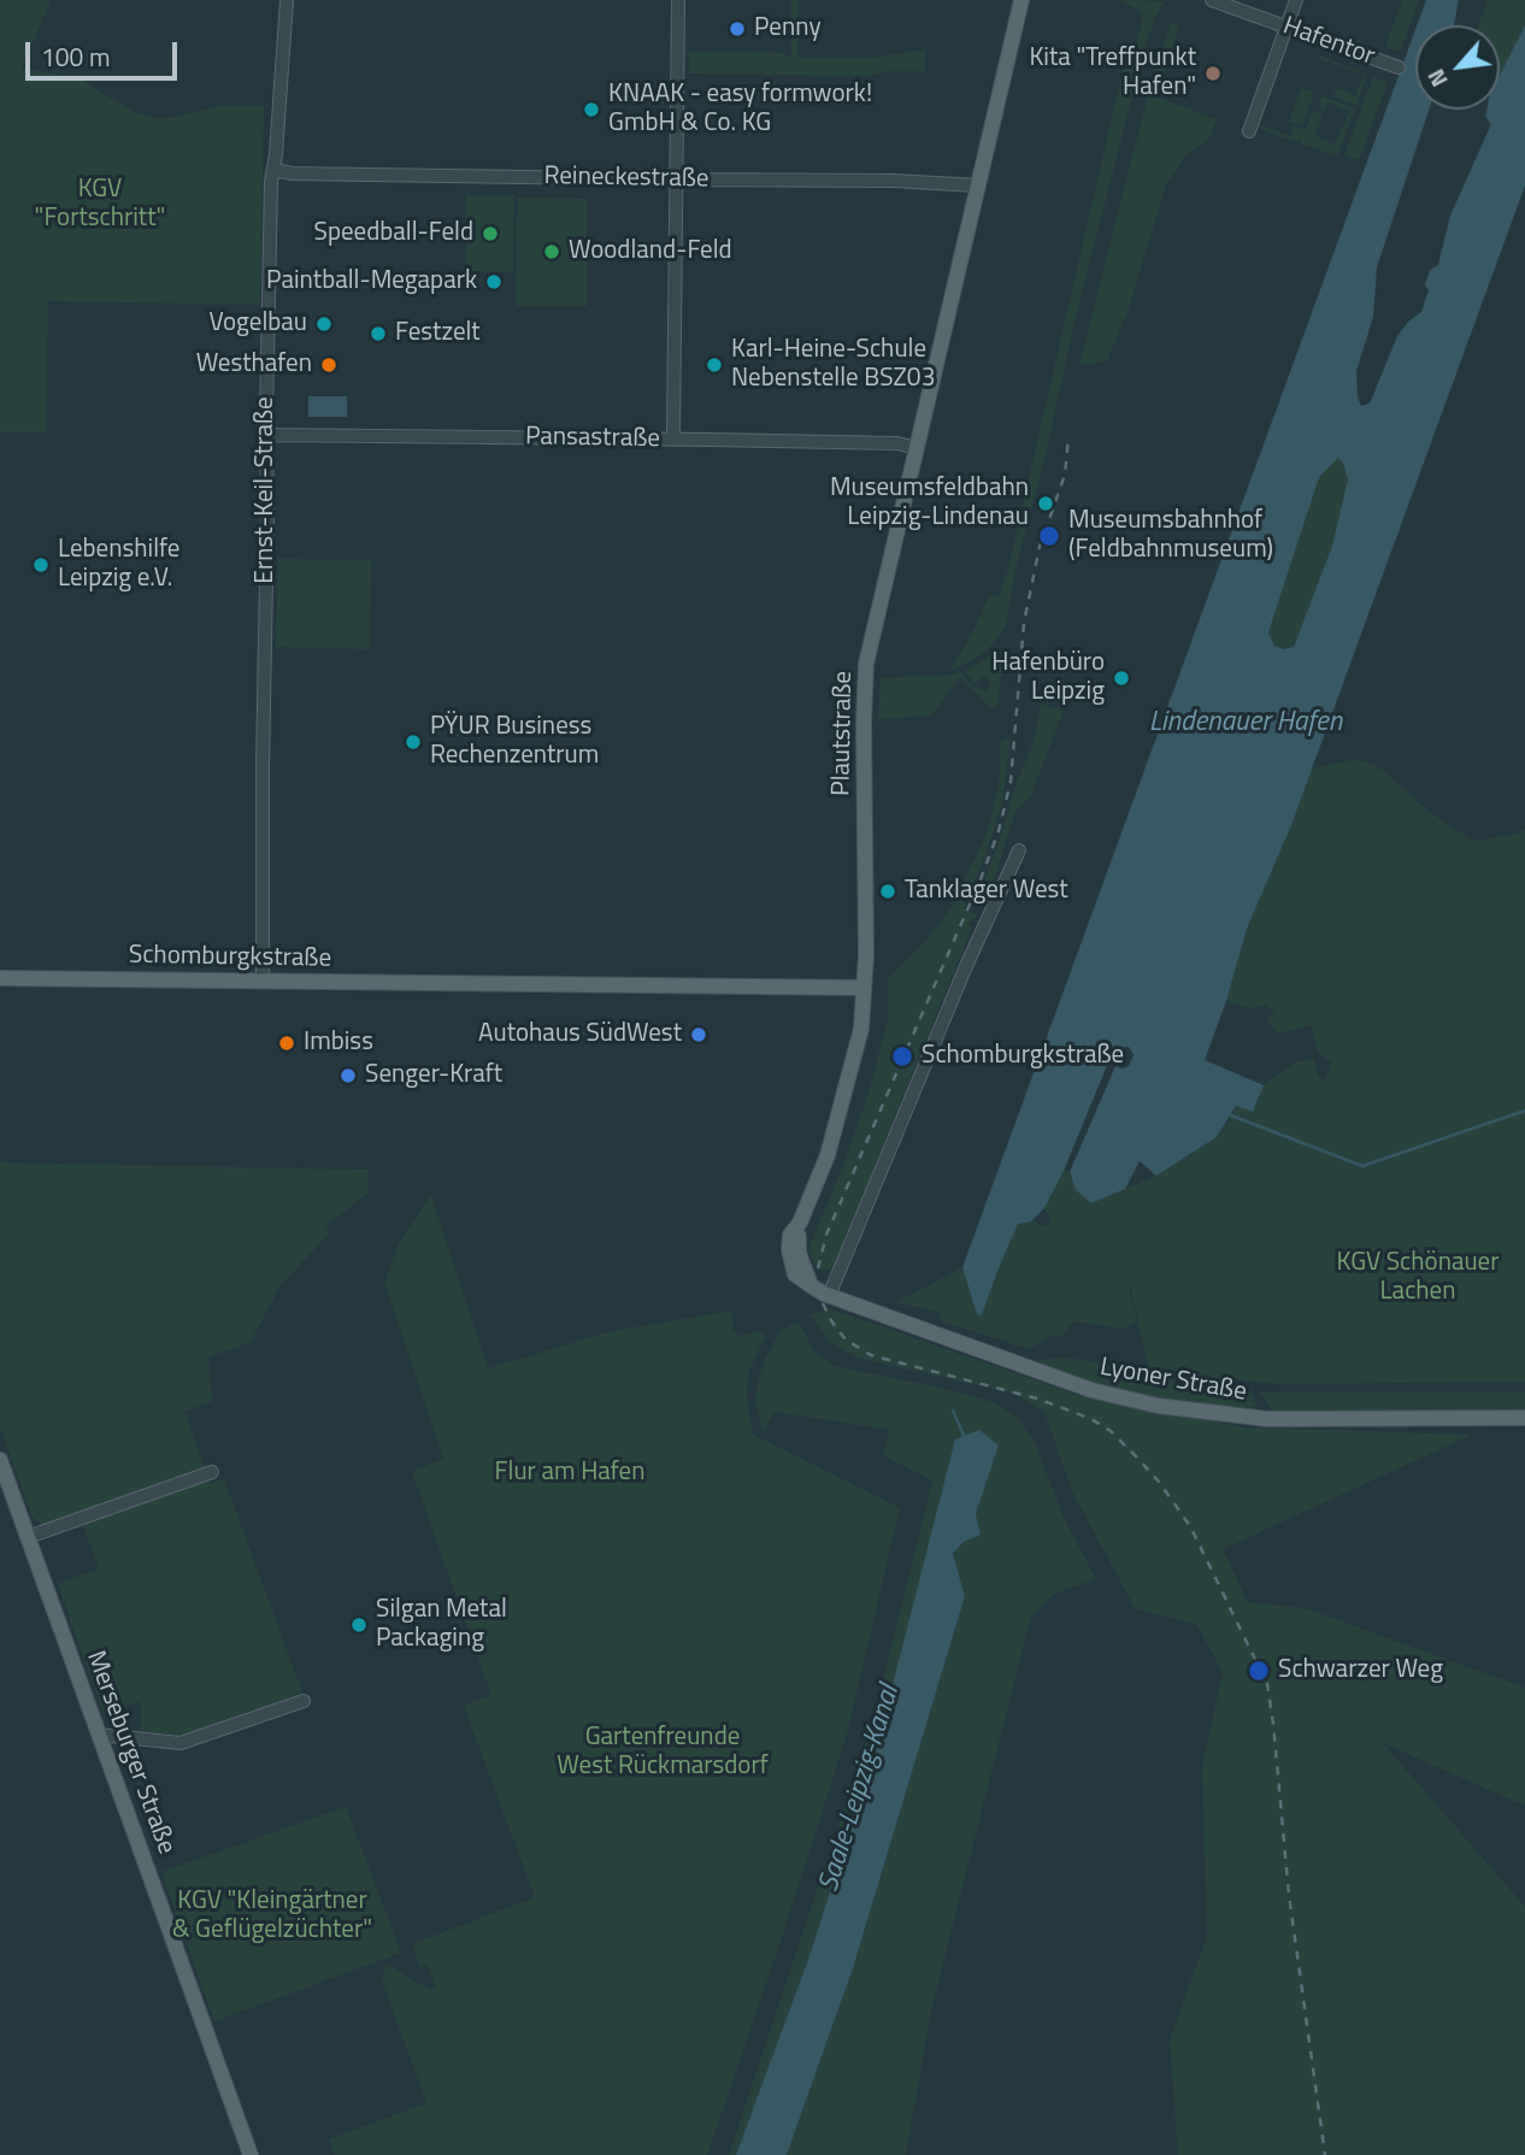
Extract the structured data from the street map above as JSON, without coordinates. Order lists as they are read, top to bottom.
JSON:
{
  "streets": {
    "main road": [
      "Plautstraße",
      "Schomburgkstraße",
      "Lyoner Straße",
      "Merseburger Straße"
    ],
    "street": [
      "Hafentor",
      "Reineckestraße",
      "Pansastraße",
      "Ernst-Keil-Straße"
    ]
  },
  "crossings": [
    ["Reineckestraße", "Ernst-Keil-Straße"],
    ["Reineckestraße", "Plautstraße"],
    ["Pansastraße", "Ernst-Keil-Straße"],
    ["Pansastraße", "Plautstraße"],
    ["Ernst-Keil-Straße", "Schomburgkstraße"],
    ["Plautstraße", "Schomburgkstraße"],
    ["Plautstraße", "Lyoner Straße"]
  ],
  "water": ["Lindenauer Hafen", "Saale-Leipzig-Kanal"],
  "parks": [
    "KGV \"Fortschritt\"",
    "KGV Schönauer Lachen",
    "Flur am Hafen",
    "Gartenfreunde West Rückmarsdorf",
    "KGV \"Kleingärtner & Geflügelzüchter\""
  ],
  "places": [
    "Penny",
    "Kita \"Treffpunkt Hafen\"",
    "KNAAK - easy formwork! GmbH & Co. KG",
    "Speedball-Feld",
    "Woodland-Feld",
    "Paintball-Megapark",
    "Vogelbau",
    "Festzelt",
    "Westhafen",
    "Karl-Heine-Schule Nebenstelle BSZ03",
    "Museumsfeldbahn Leipzig-Lindenau",
    "Museumsbahnhof (Feldbahnmuseum)",
    "Lebenshilfe Leipzig e.V.",
    "Hafenbüro Leipzig",
    "PŸUR Business Rechenzentrum",
    "Tanklager West",
    "Autohaus SüdWest",
    "Imbiss",
    "Schomburgkstraße",
    "Senger-Kraft",
    "Silgan Metal Packaging",
    "Schwarzer Weg"
  ],
  "scale_bar": "100 m",
  "north": "bottom left"
}
